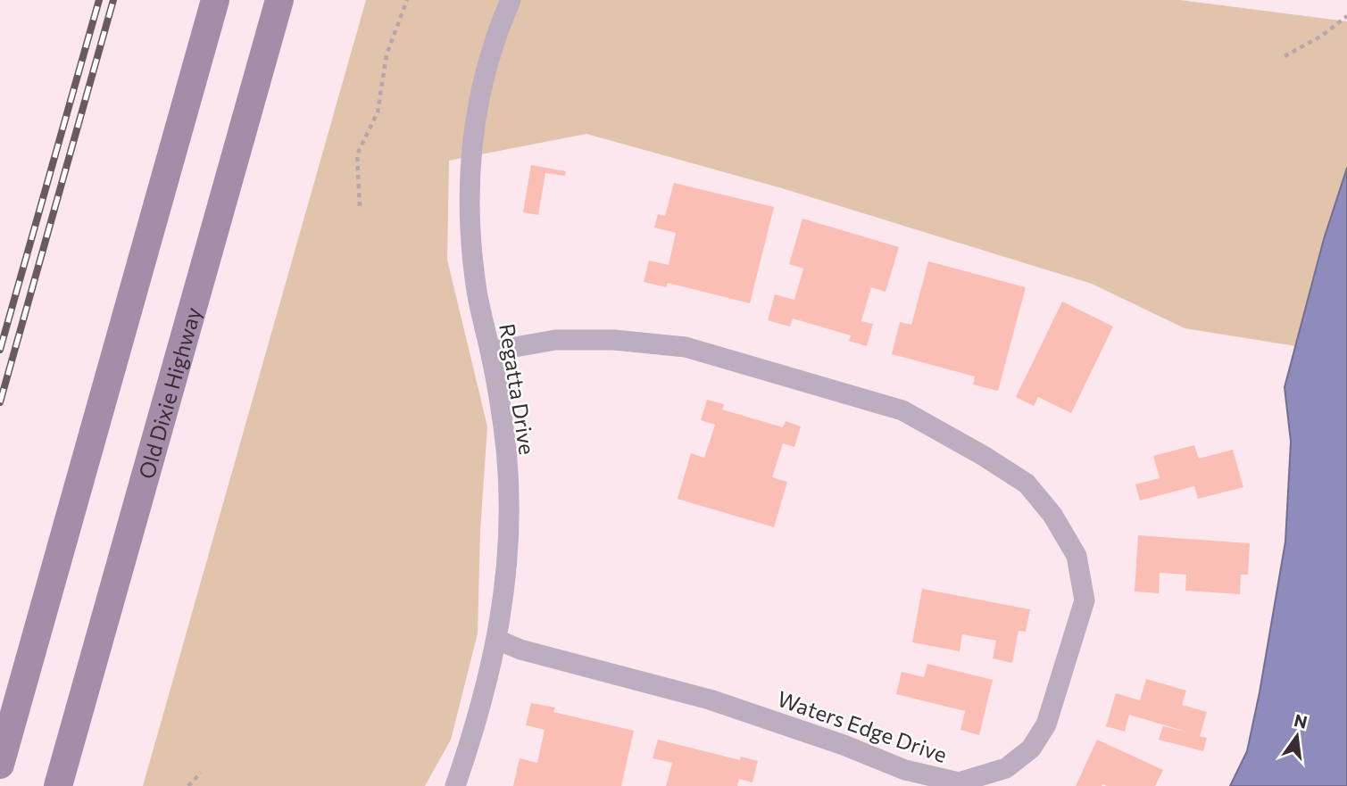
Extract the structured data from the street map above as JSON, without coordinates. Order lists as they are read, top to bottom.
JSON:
{
  "streets": {
    "main road": ["Old Dixie Highway"],
    "street": ["Regatta Drive", "Waters Edge Drive"]
  },
  "crossings": [
    ["Regatta Drive", "Waters Edge Drive"]
  ],
  "north": "top"
}
